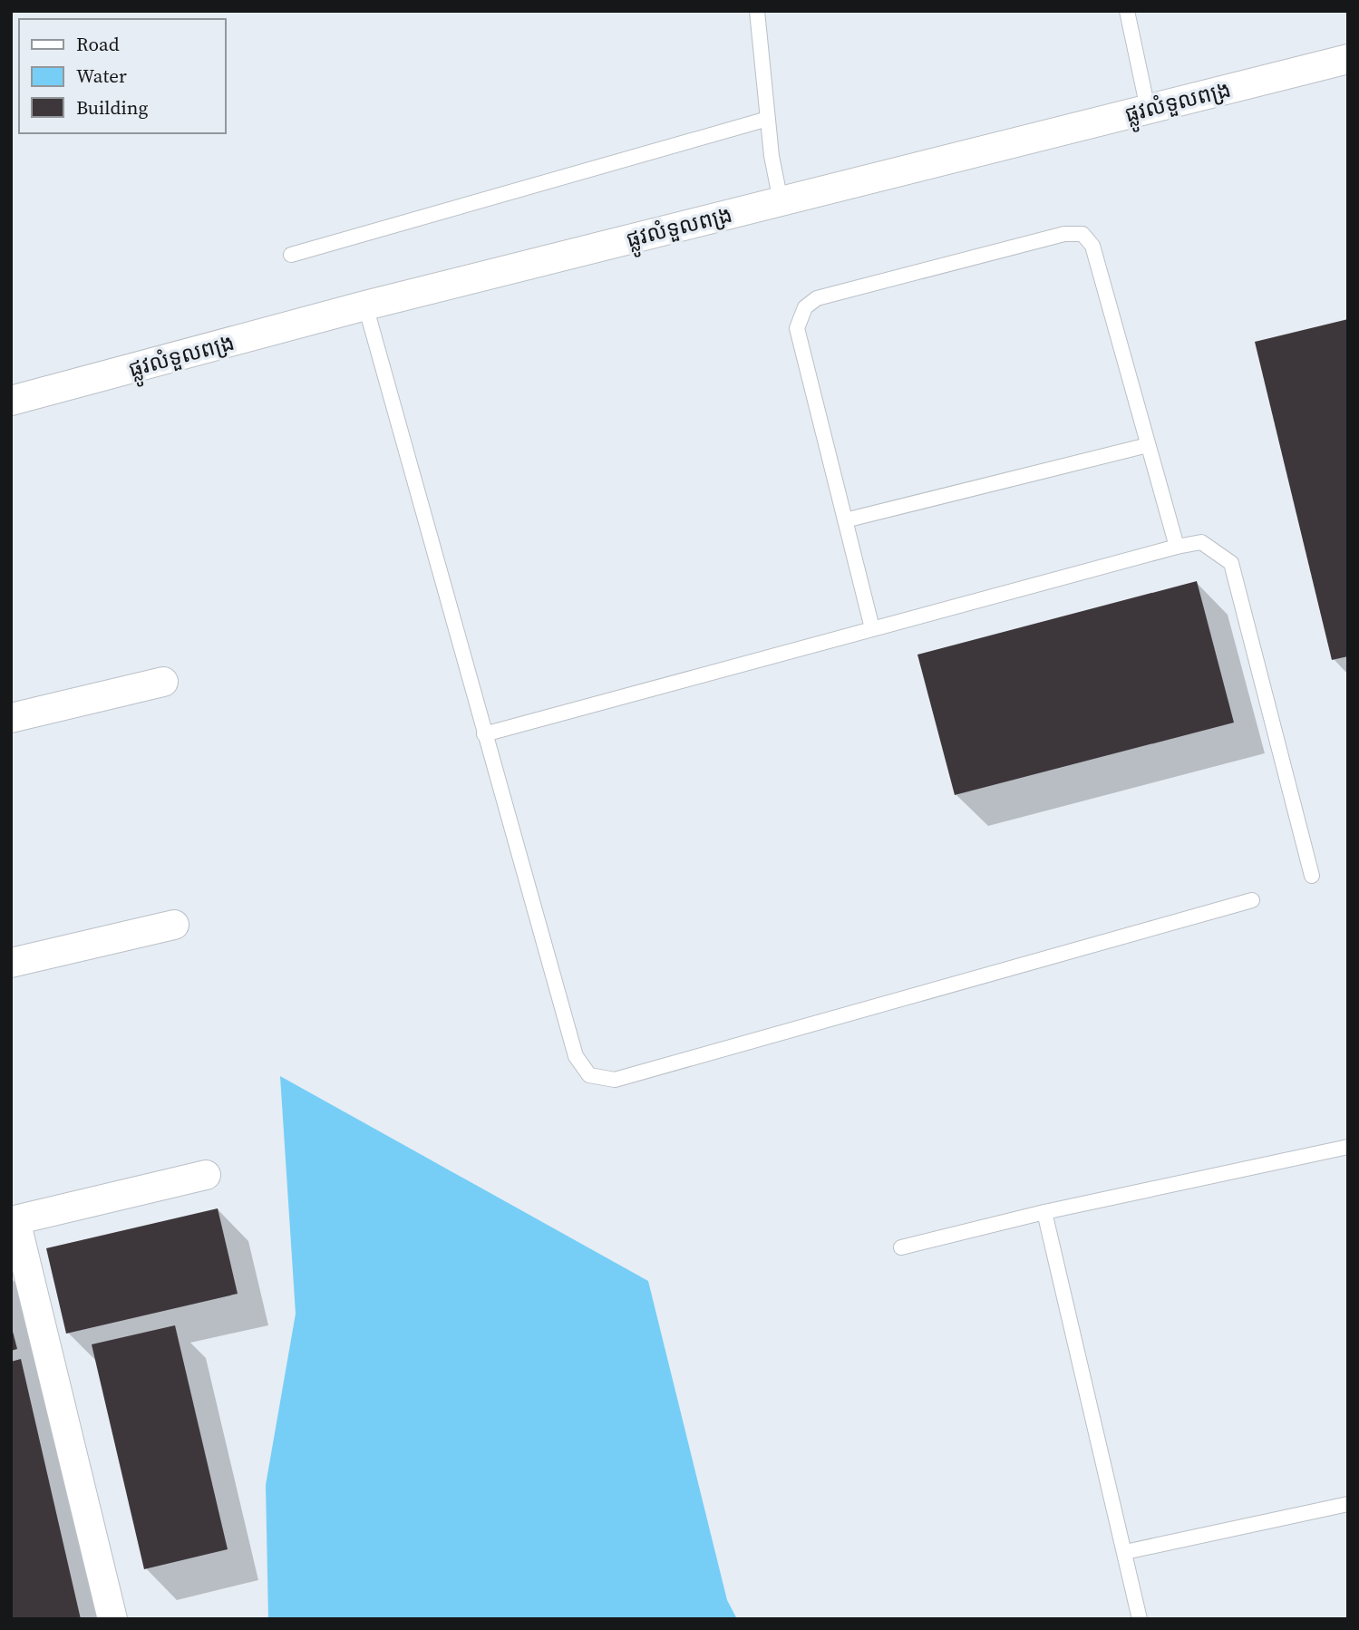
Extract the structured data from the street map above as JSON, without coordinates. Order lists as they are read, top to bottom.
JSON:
{
  "streets": {
    "street": ["ផ្លូវលំទួលពង្រ"]
  },
  "legend": ["Road", "Water", "Building"]
}
